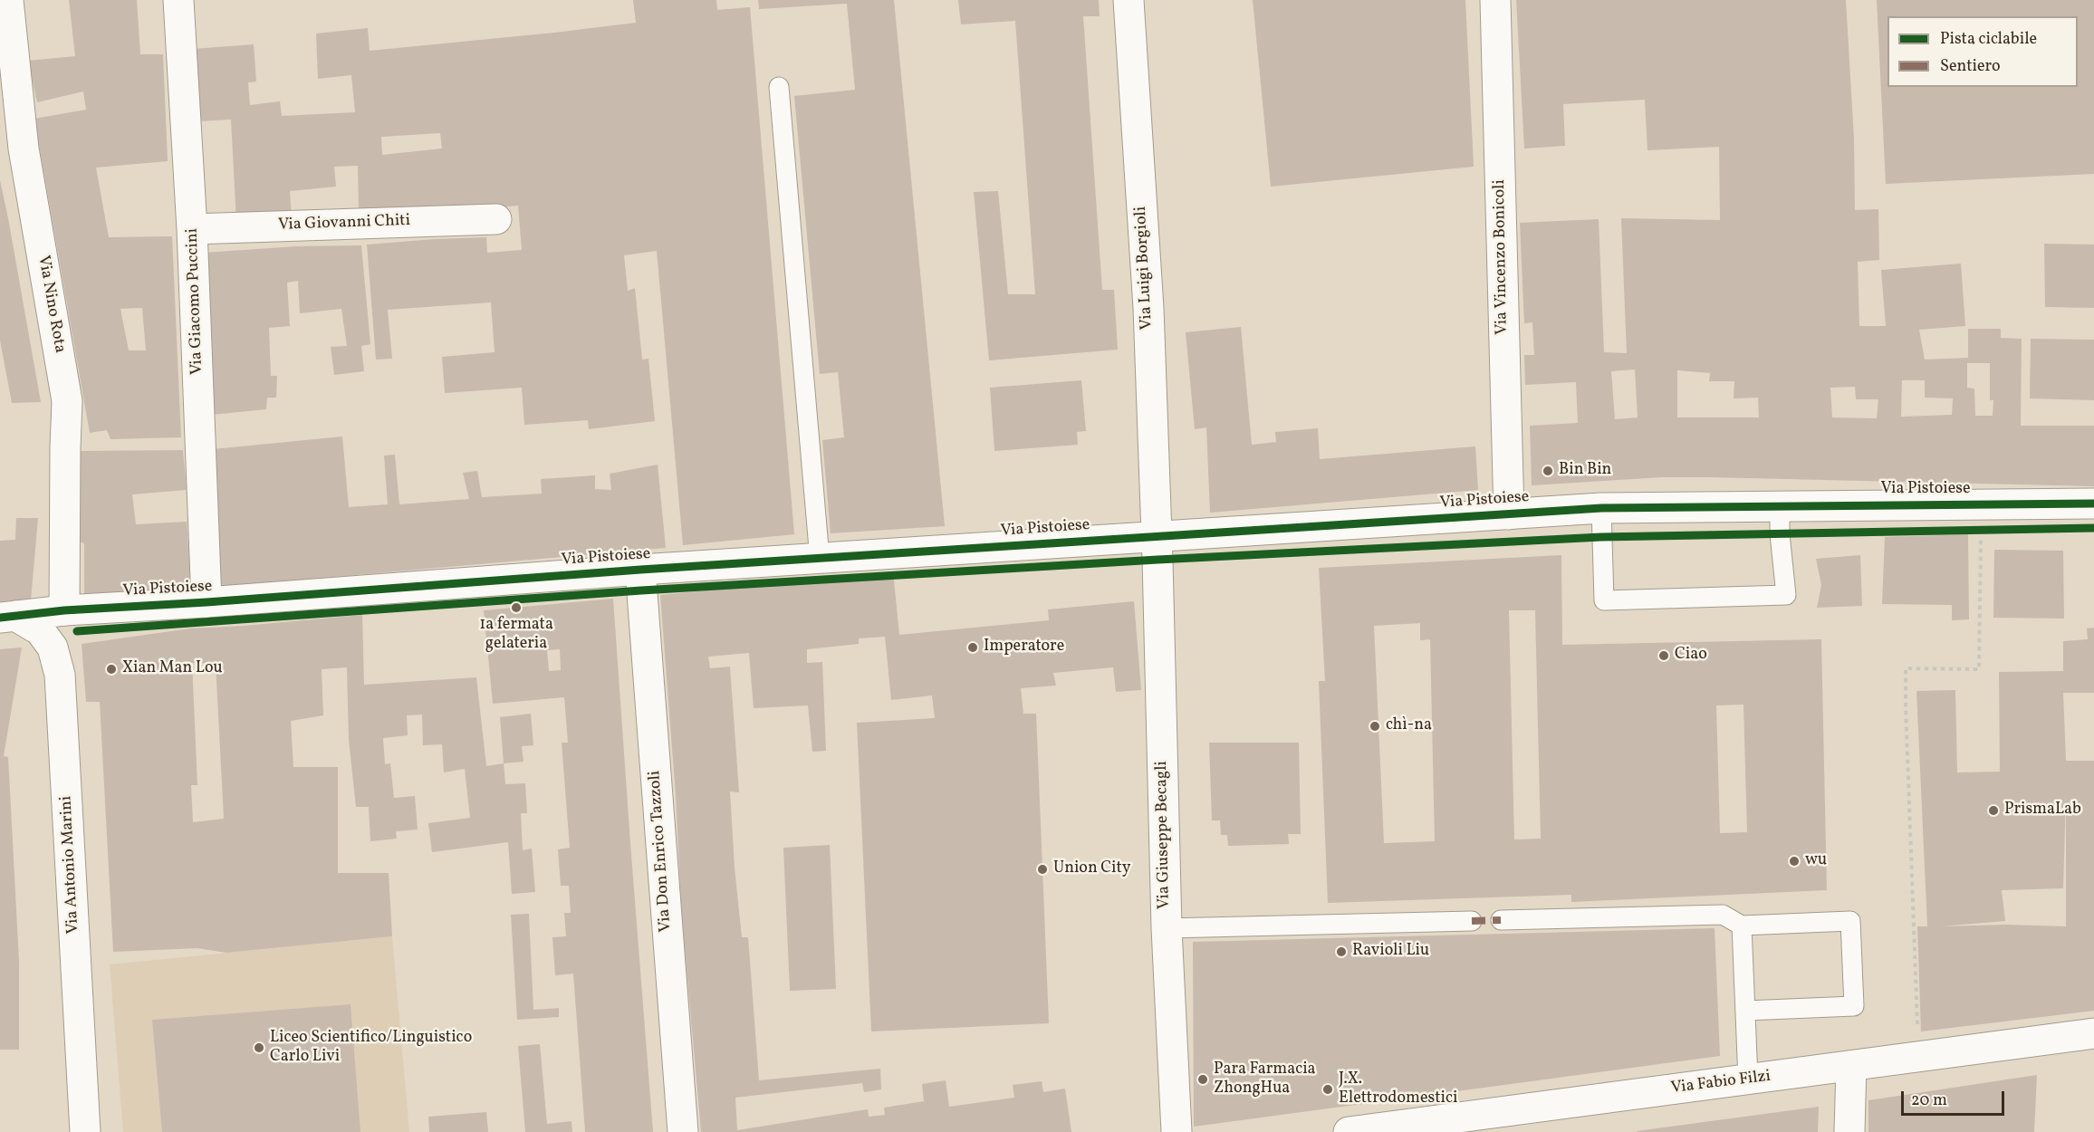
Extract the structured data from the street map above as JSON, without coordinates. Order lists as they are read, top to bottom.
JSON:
{
  "streets": {
    "street": [
      "Via Giovanni Chiti",
      "Via Vincenzo Bonicoli",
      "Via Luigi Borgioli",
      "Via Giacomo Puccini",
      "Via Nino Rota",
      "Via Pistoiese",
      "Via Giuseppe Becagli",
      "Via Don Enrico Tazzoli",
      "Via Antonio Marini",
      "Via Fabio Filzi"
    ]
  },
  "crossings": [
    ["Via Giovanni Chiti", "Via Giacomo Puccini"],
    ["Via Vincenzo Bonicoli", "Via Pistoiese"],
    ["Via Luigi Borgioli", "Via Pistoiese"],
    ["Via Luigi Borgioli", "Via Giuseppe Becagli"],
    ["Via Giacomo Puccini", "Via Pistoiese"],
    ["Via Nino Rota", "Via Pistoiese"],
    ["Via Pistoiese", "Via Giuseppe Becagli"],
    ["Via Pistoiese", "Via Don Enrico Tazzoli"],
    ["Via Pistoiese", "Via Antonio Marini"]
  ],
  "places": [
    "Bin Bin",
    "1a fermata gelateria",
    "Imperatore",
    "Ciao",
    "Xian Man Lou",
    "chì-na",
    "PrismaLab",
    "wu",
    "Union City",
    "Ravioli Liu",
    "Liceo Scientifico/Linguistico Carlo Livi",
    "Para Farmacia ZhongHua",
    "J.X. Elettrodomestici"
  ],
  "legend": ["Pista ciclabile", "Sentiero"],
  "scale_bar": "20 m"
}
